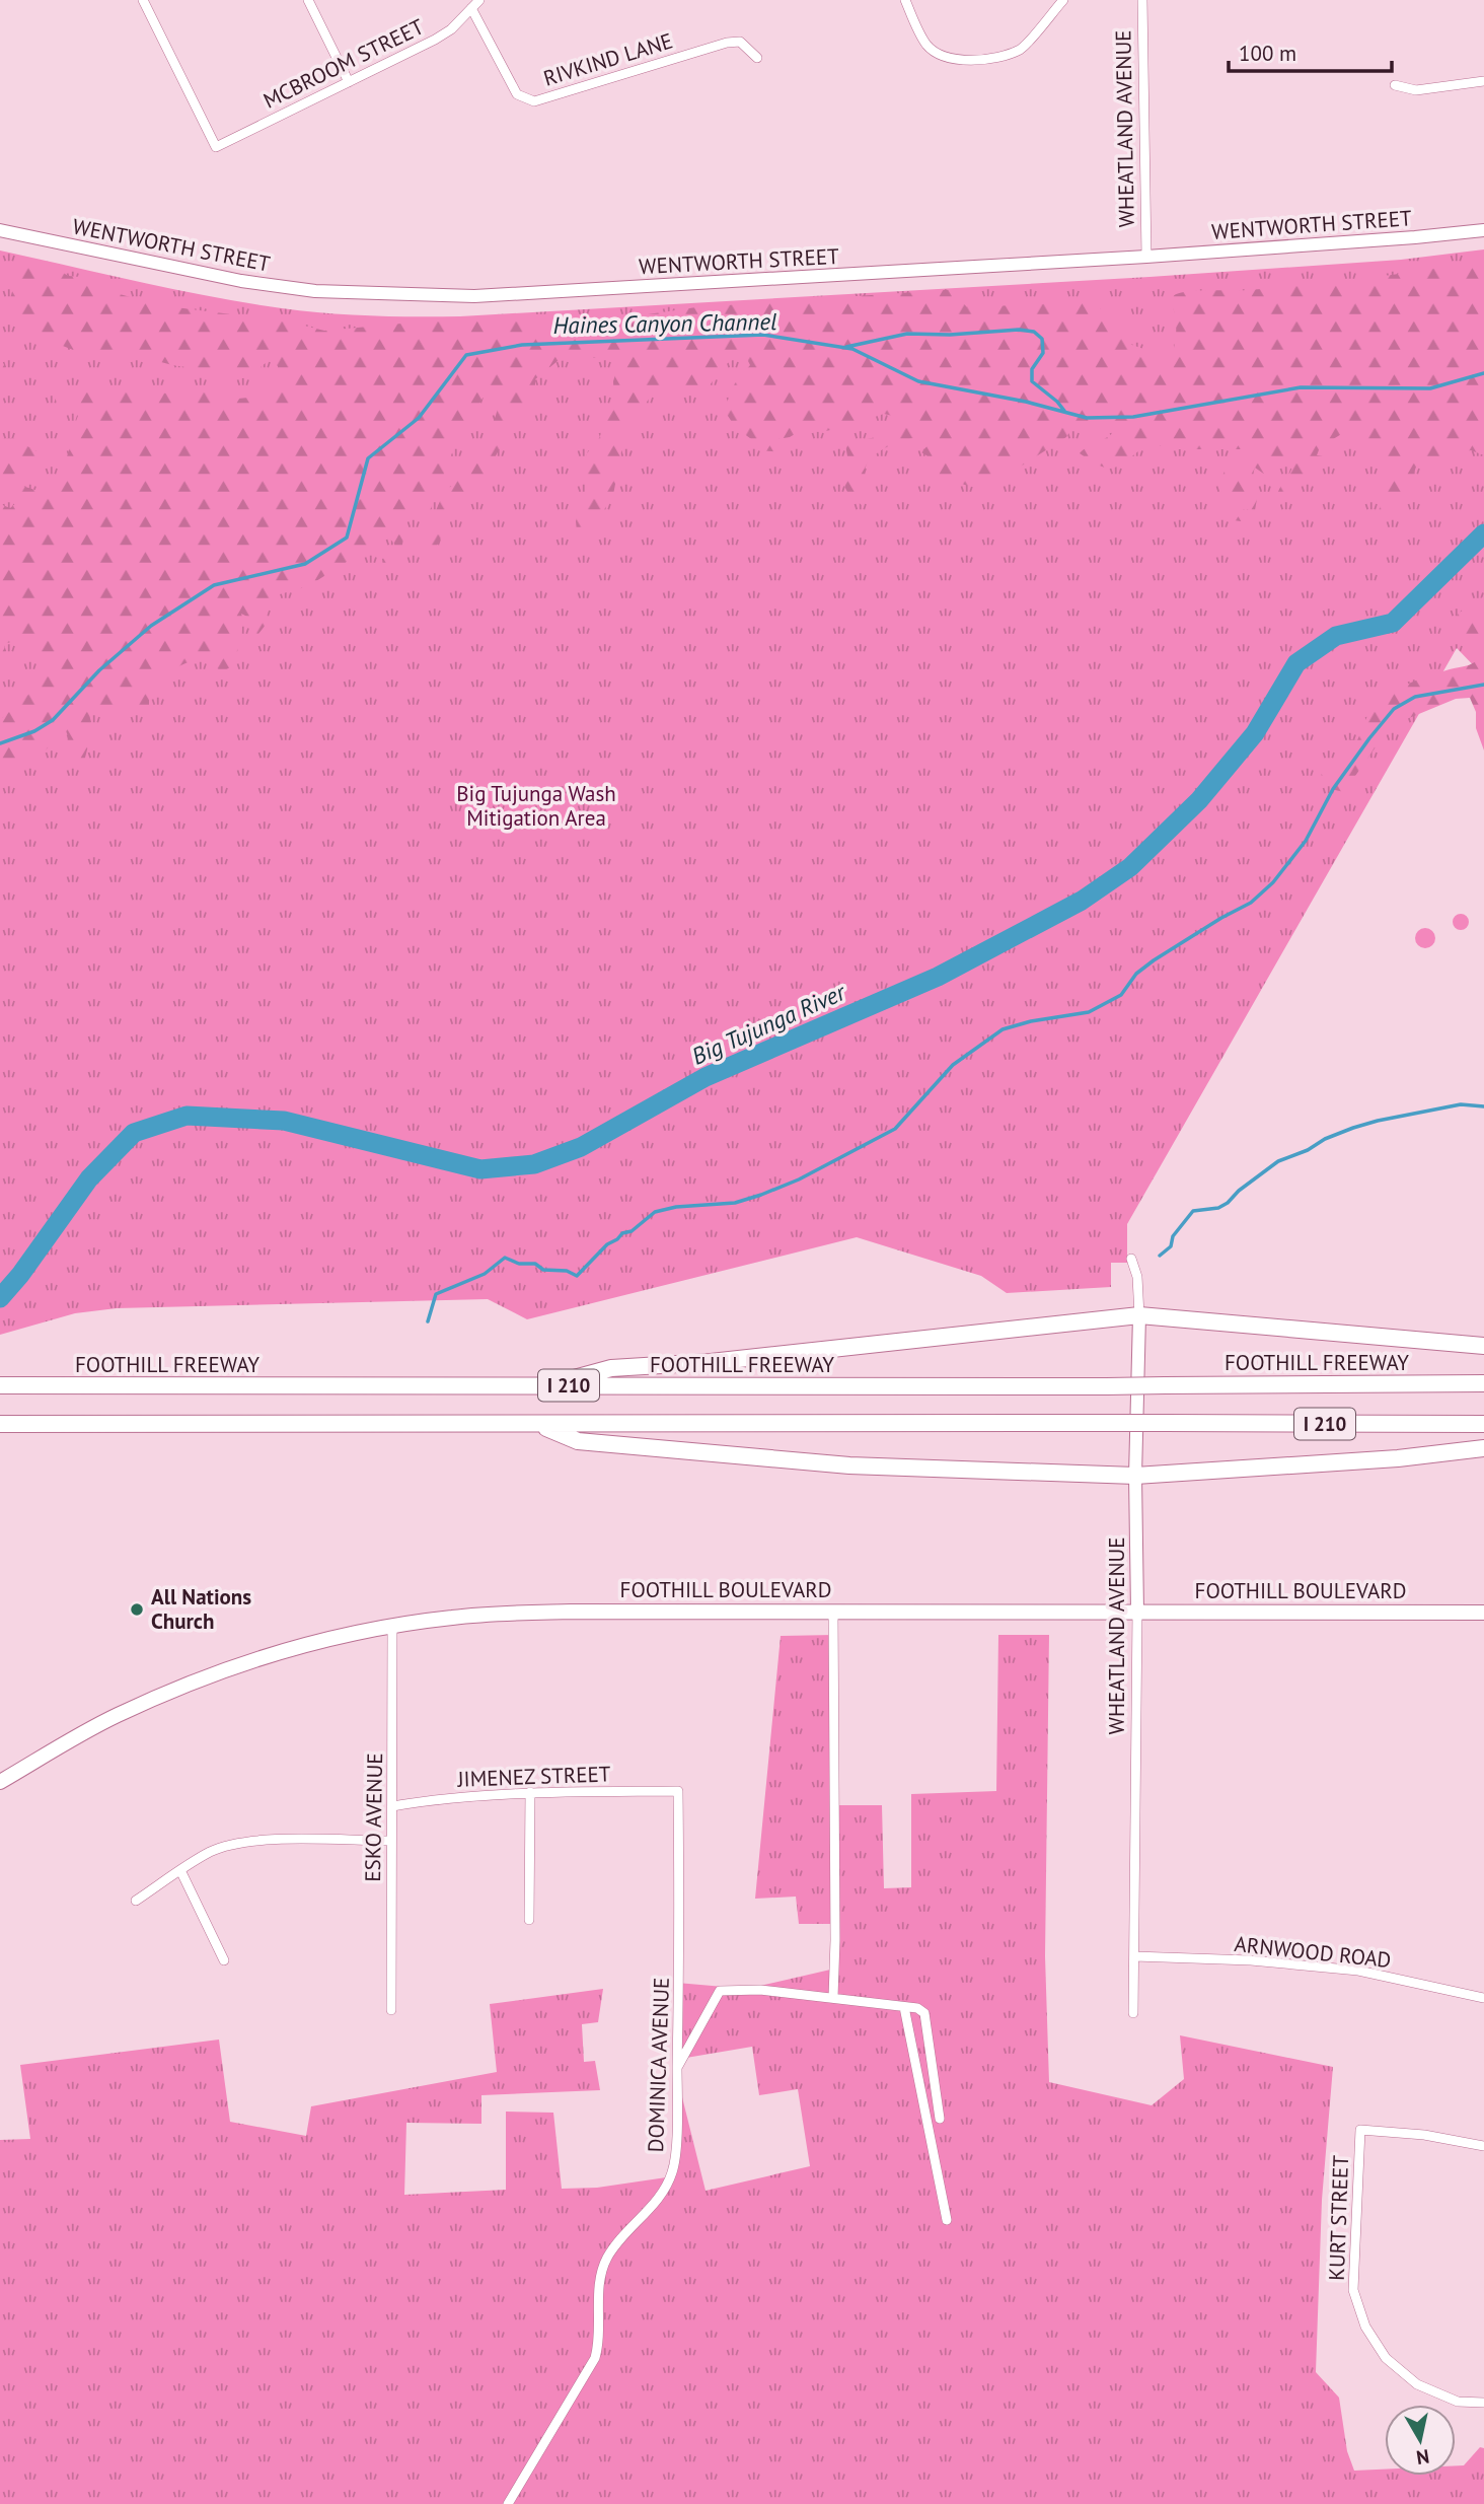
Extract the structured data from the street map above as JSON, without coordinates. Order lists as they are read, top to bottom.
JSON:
{
  "streets": {
    "highway": ["FOOTHILL FREEWAY", "I 210"],
    "main road": ["WHEATLAND AVENUE", "WENTWORTH STREET", "FOOTHILL BOULEVARD"],
    "street": [
      "RIVKIND LANE",
      "MCBROOM STREET",
      "JIMENEZ STREET",
      "ESKO AVENUE",
      "ARNWOOD ROAD",
      "DOMINICA AVENUE",
      "KURT STREET"
    ]
  },
  "crossings": [
    ["RIVKIND LANE", "MCBROOM STREET"],
    ["WHEATLAND AVENUE", "WENTWORTH STREET"],
    ["WHEATLAND AVENUE", "FOOTHILL BOULEVARD"],
    ["WHEATLAND AVENUE", "ARNWOOD ROAD"],
    ["FOOTHILL BOULEVARD", "ESKO AVENUE"],
    ["JIMENEZ STREET", "ESKO AVENUE"],
    ["JIMENEZ STREET", "DOMINICA AVENUE"]
  ],
  "water": ["Haines Canyon Channel", "Big Tujunga River"],
  "parks": ["Big Tujunga Wash Mitigation Area"],
  "places": ["All Nations Church"],
  "scale_bar": "100 m",
  "north": "bottom"
}
